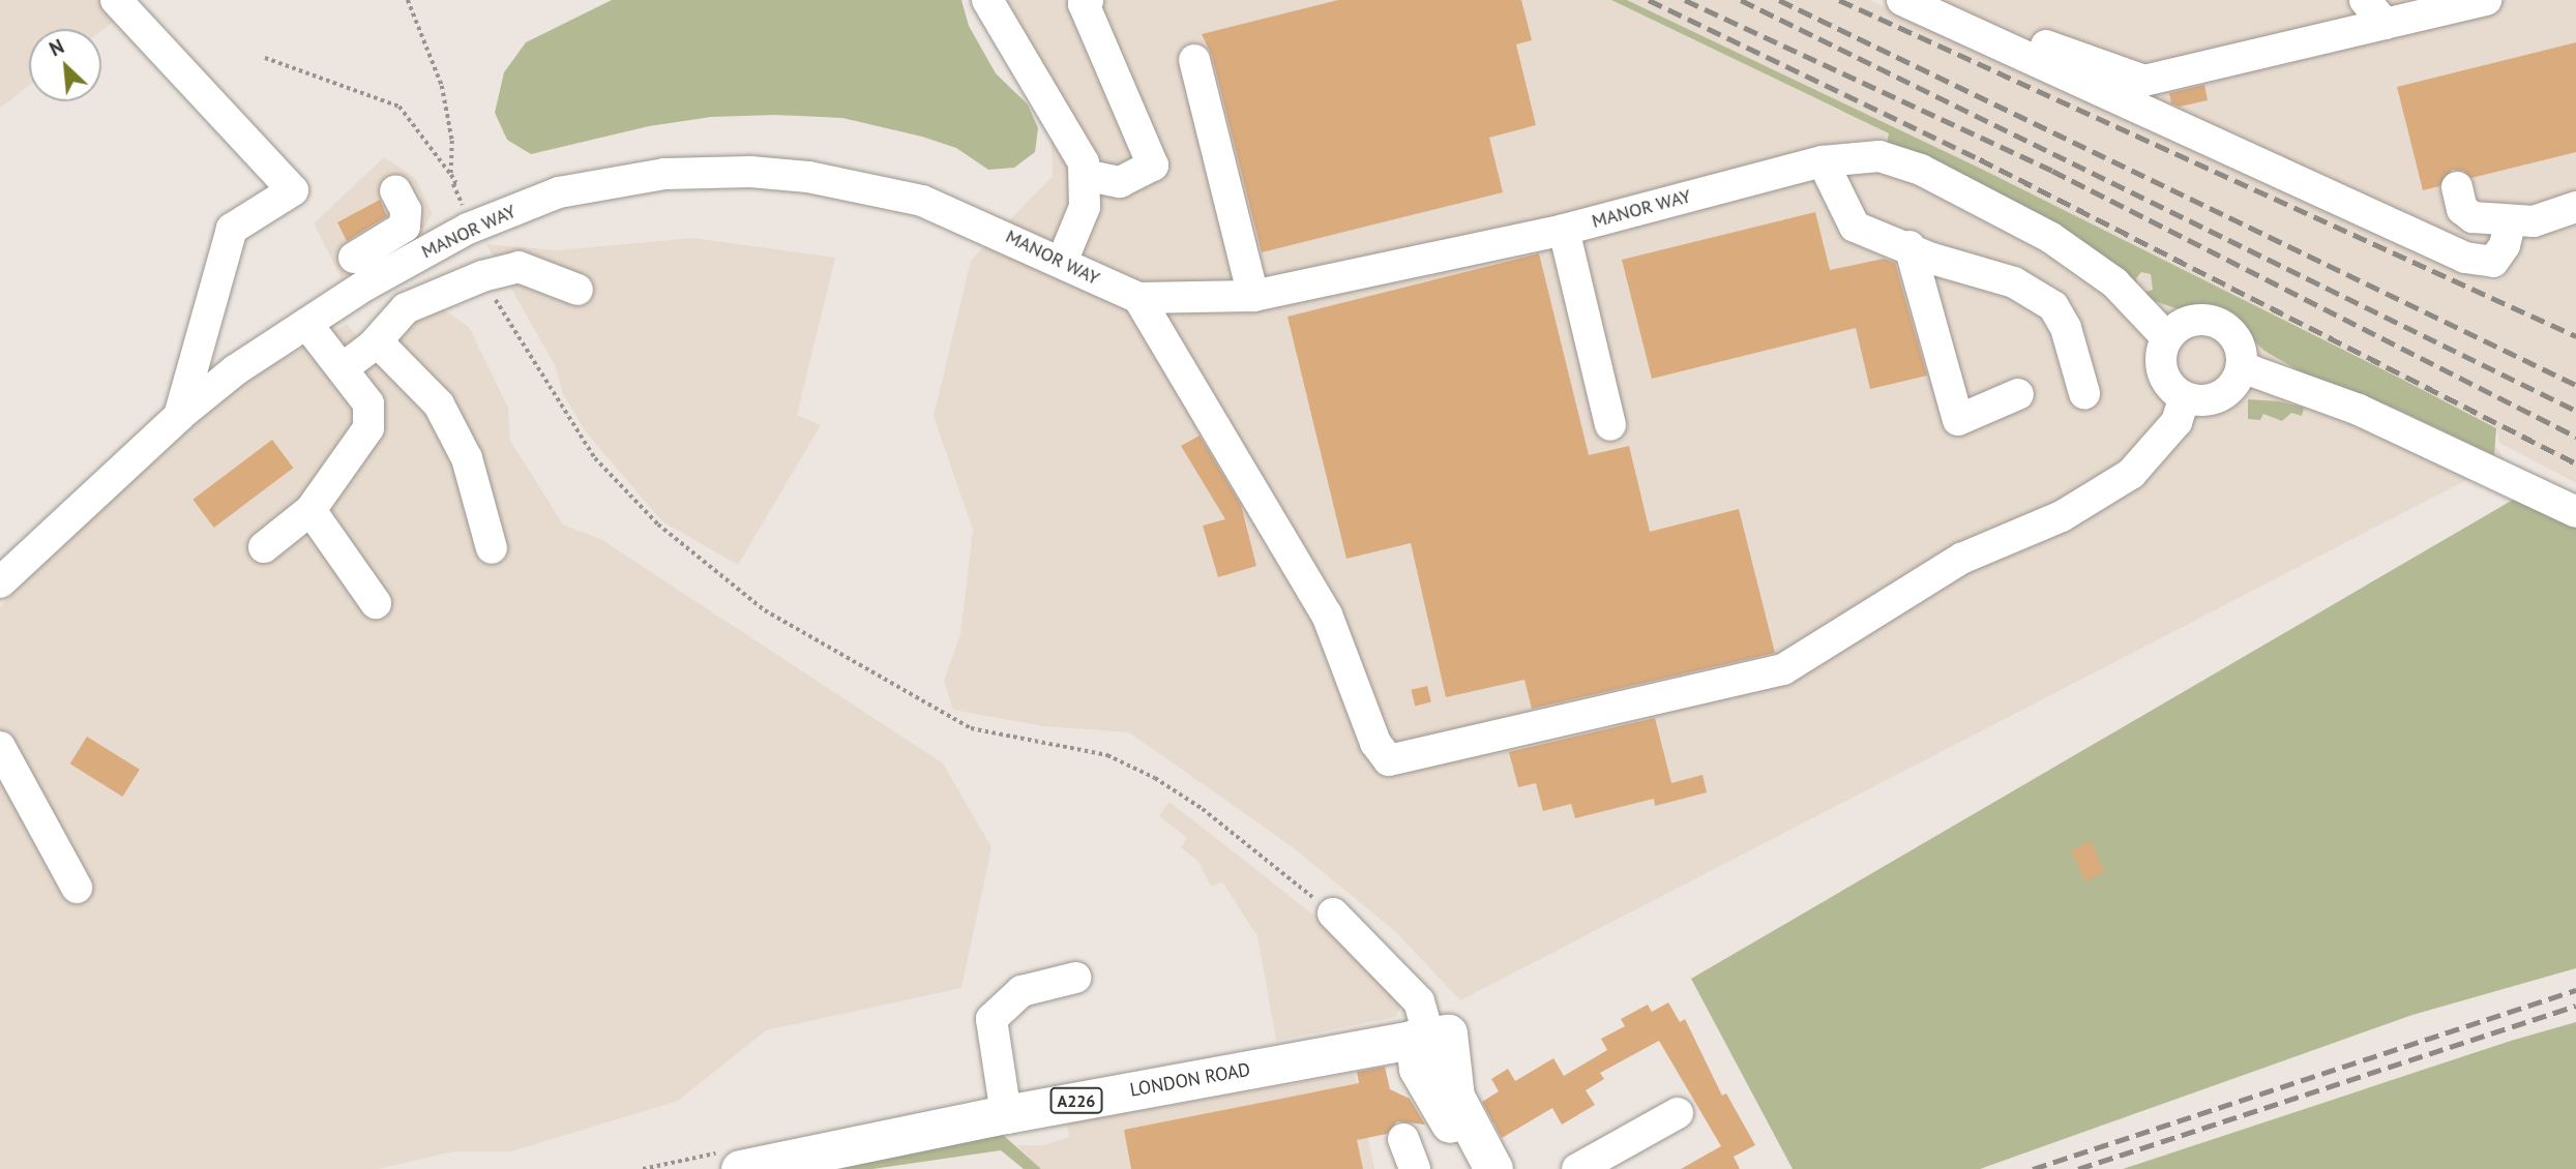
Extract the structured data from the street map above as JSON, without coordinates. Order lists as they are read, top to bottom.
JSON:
{
  "streets": {
    "main road": ["LONDON ROAD", "A226"],
    "street": ["MANOR WAY"]
  },
  "north": "top left"
}
